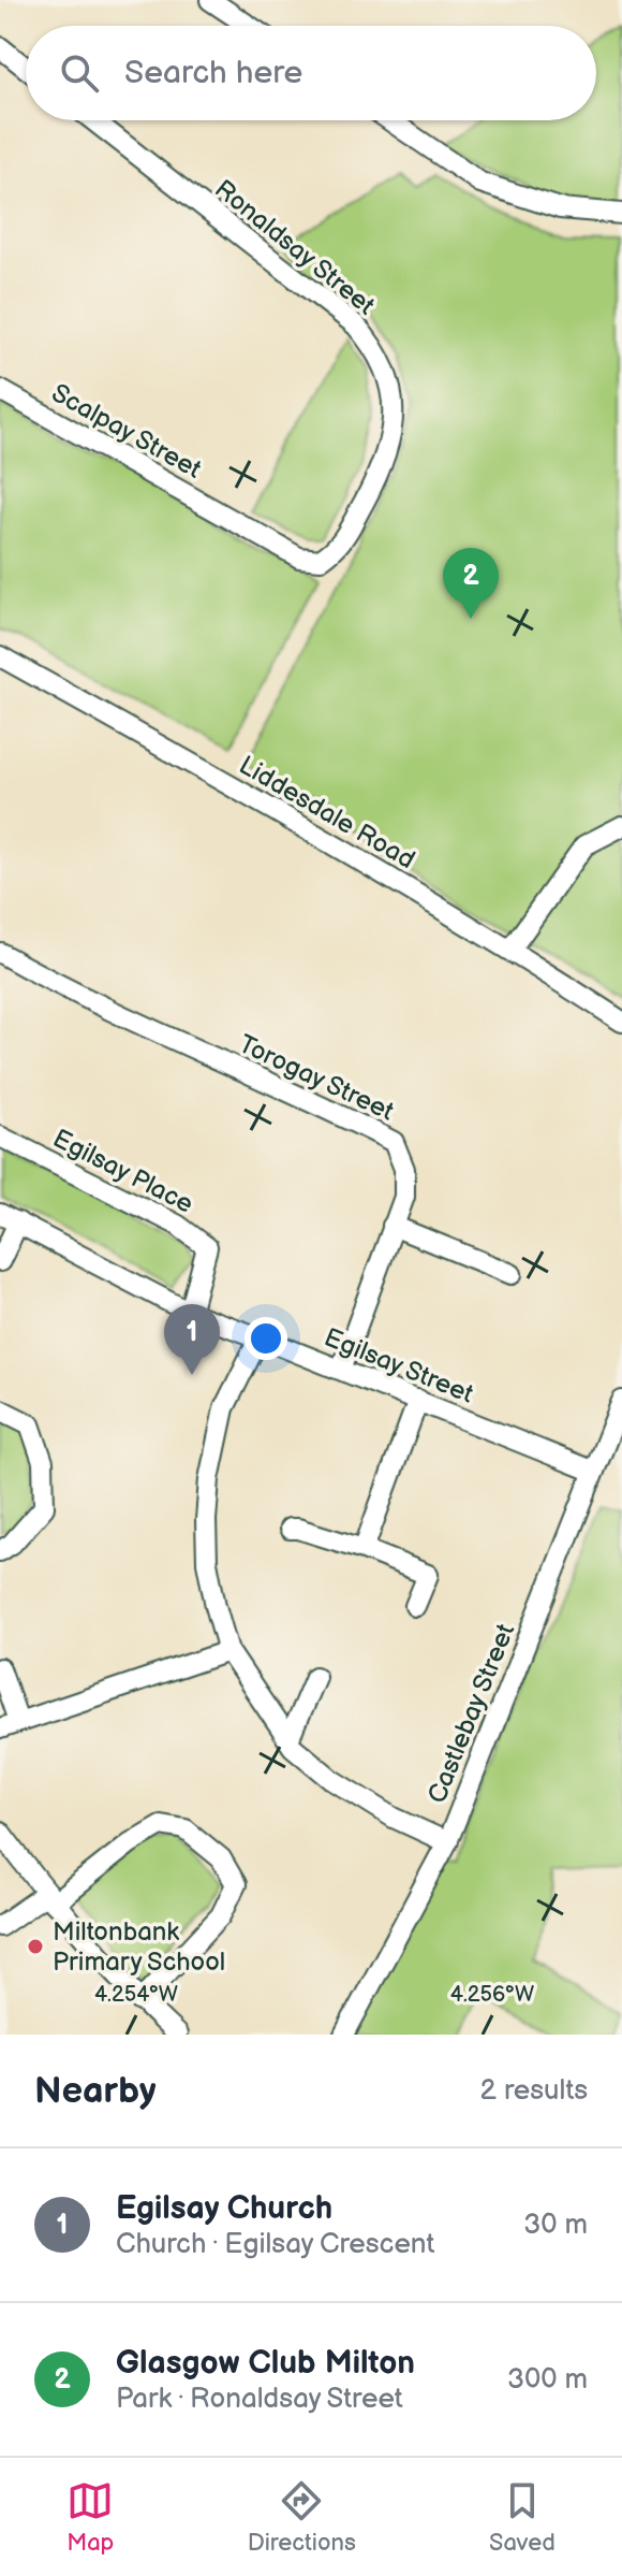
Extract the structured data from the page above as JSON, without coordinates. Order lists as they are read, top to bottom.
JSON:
{
  "streets": {
    "street": [
      "Ronaldsay Street",
      "Scalpay Street",
      "Liddesdale Road",
      "Torogay Street",
      "Egilsay Place",
      "Egilsay Street",
      "Castlebay Street"
    ]
  },
  "crossings": [
    ["Ronaldsay Street", "Scalpay Street"],
    ["Torogay Street", "Egilsay Street"],
    ["Egilsay Place", "Egilsay Street"],
    ["Egilsay Street", "Castlebay Street"]
  ],
  "places": ["Miltonbank Primary School"],
  "page": {
    "search": "Search here",
    "pins": ["2", "1"],
    "heading": ["Nearby", "2 results"],
    "list": [
      {
        "mark": "1",
        "name": "Egilsay Church",
        "note": "Church · Egilsay Crescent",
        "value": "30 m"
      },
      {
        "mark": "2",
        "name": "Glasgow Club Milton",
        "note": "Park · Ronaldsay Street",
        "value": "300 m"
      }
    ],
    "nav": ["Map", "Directions", "Saved"]
  },
  "coordinates": ["4.254°W", "4.256°W"]
}
